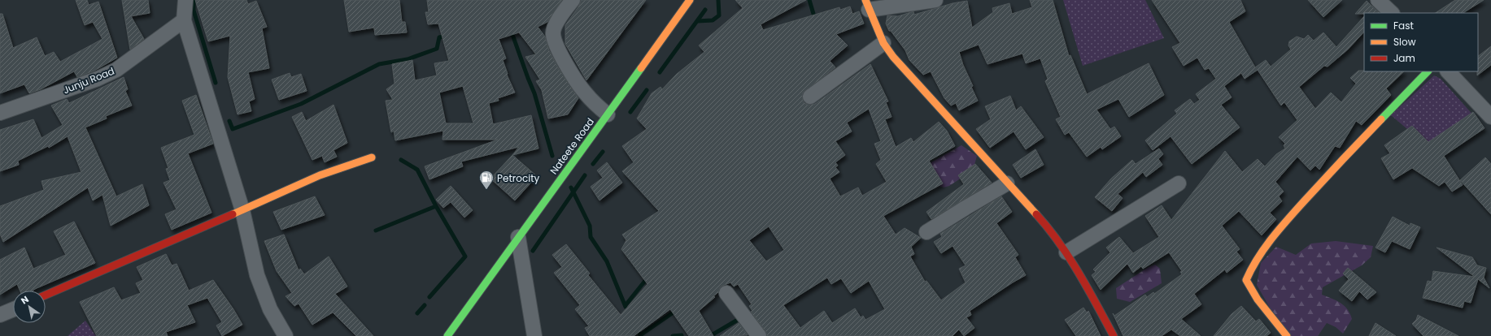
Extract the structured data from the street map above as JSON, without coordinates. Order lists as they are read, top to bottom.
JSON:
{
  "streets": {
    "street": ["Junju Road", "Nateete Road"]
  },
  "places": {
    "fuel station": ["Petrocity"]
  },
  "legend": ["Fast", "Slow", "Jam"],
  "north": "top left"
}
